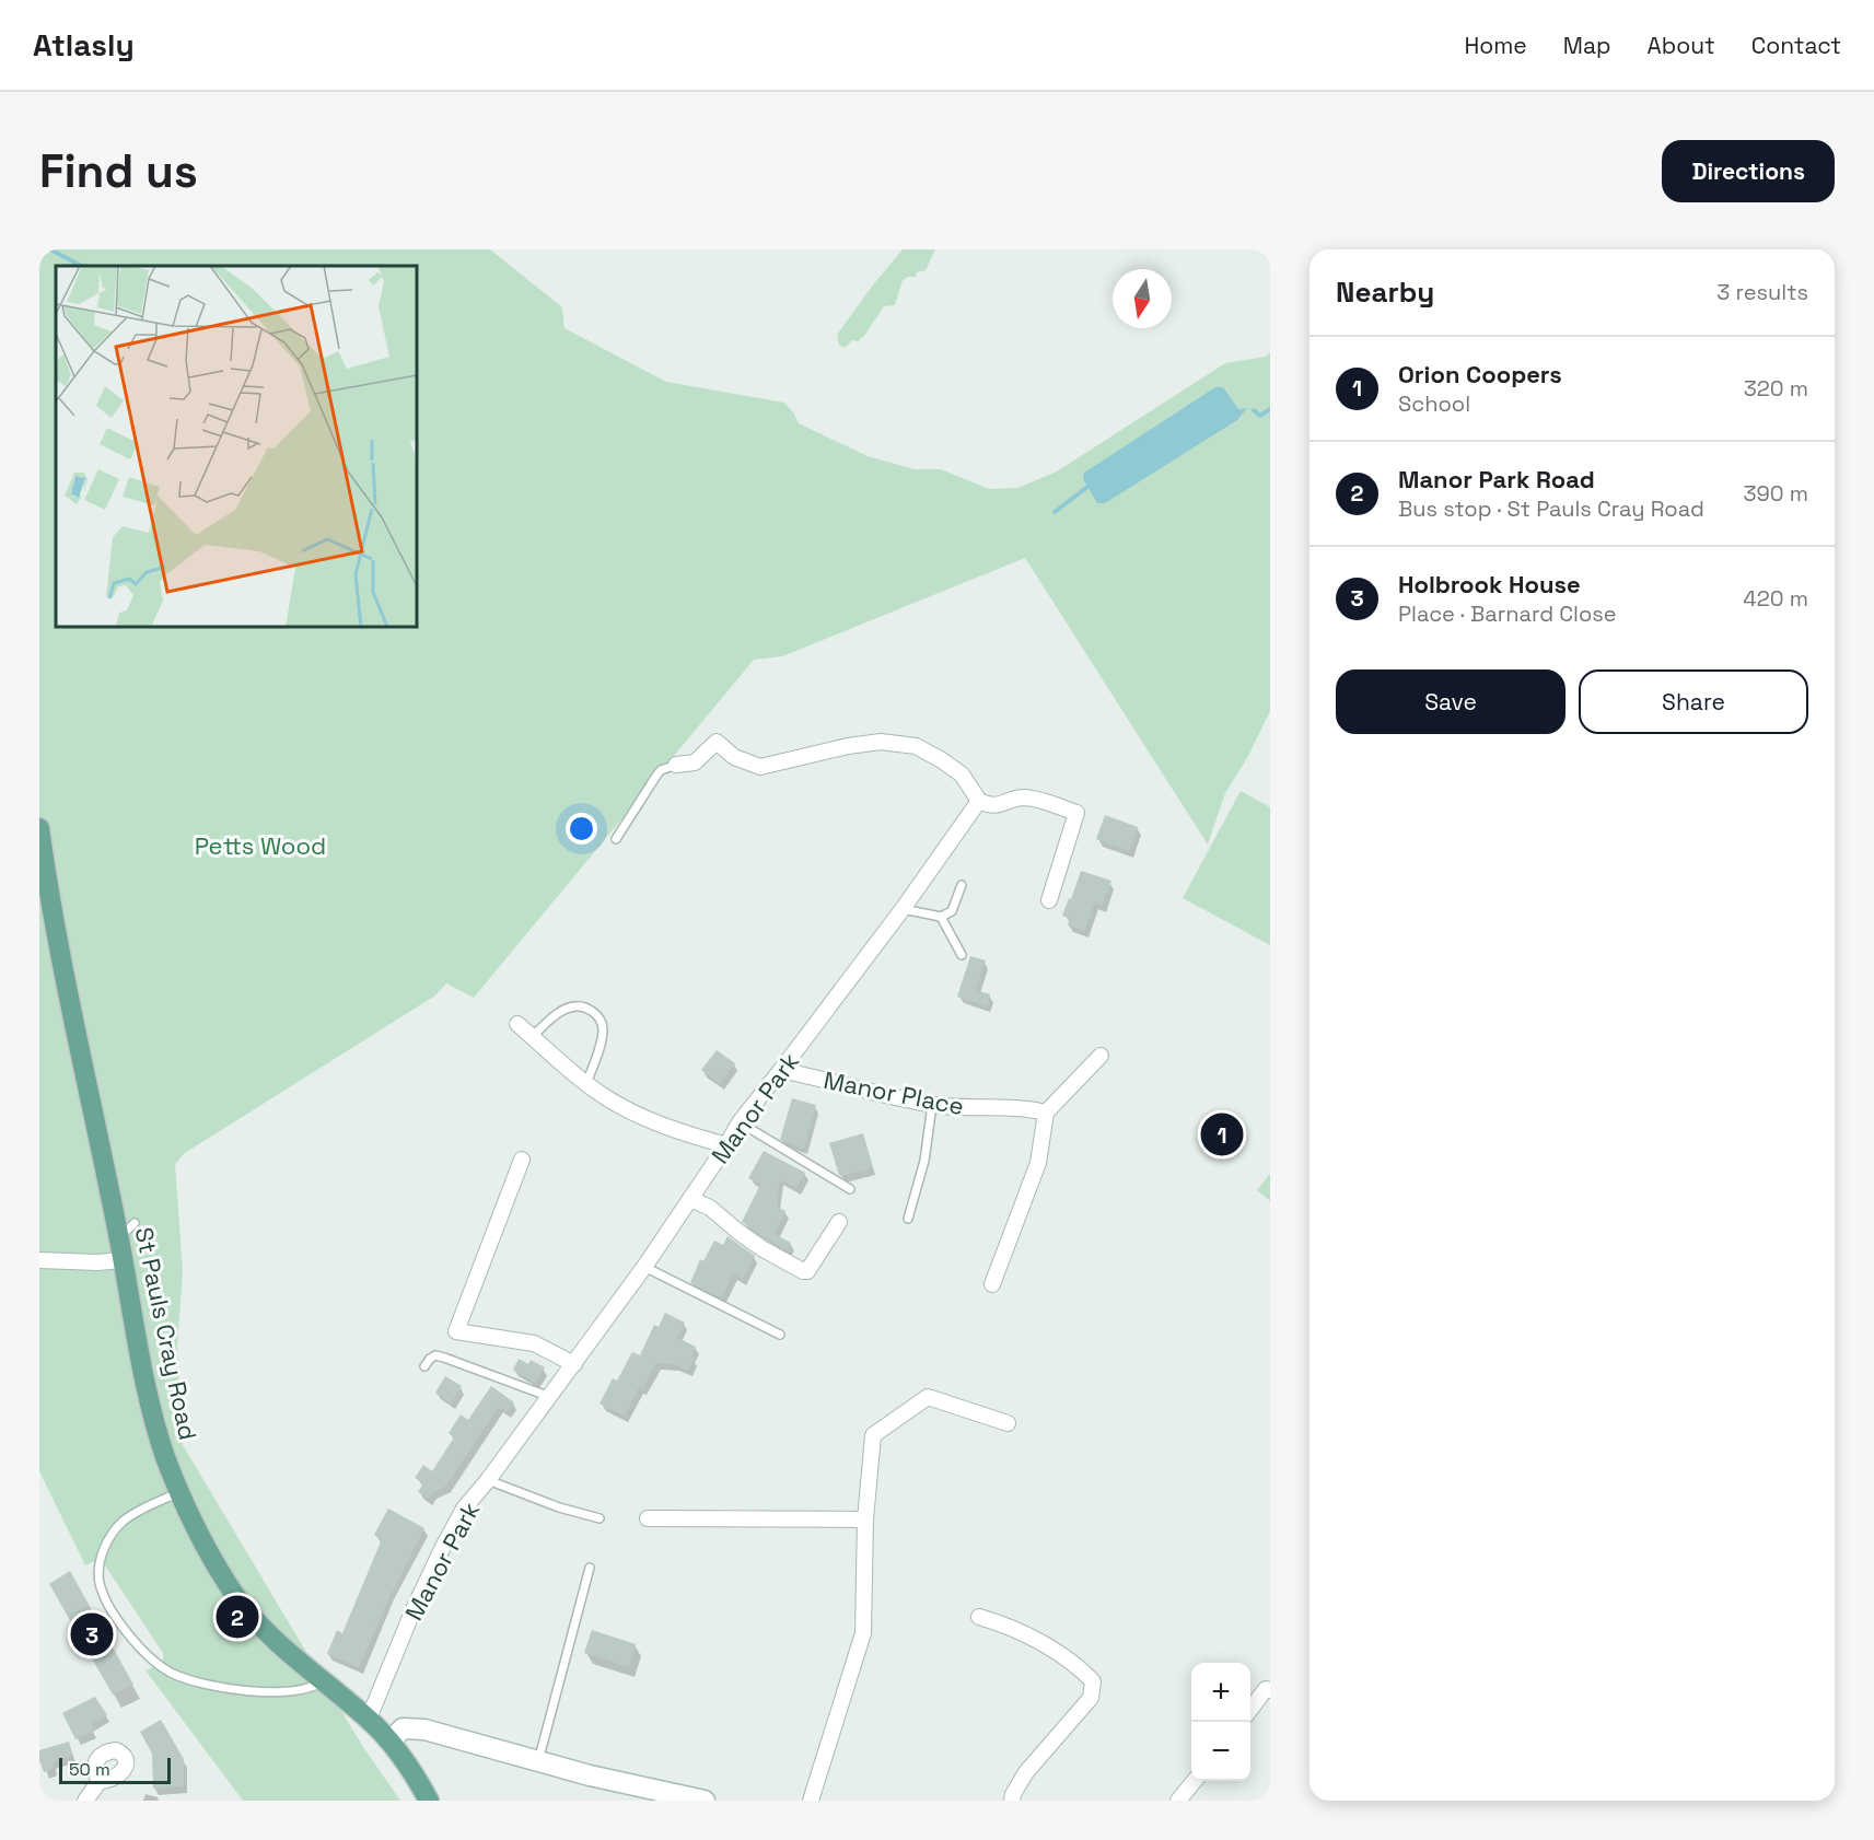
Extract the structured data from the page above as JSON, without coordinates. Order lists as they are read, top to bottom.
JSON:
{
  "streets": {
    "main road": ["St Pauls Cray Road"],
    "street": ["Manor Place", "Manor Park"]
  },
  "crossings": [
    ["Manor Place", "Manor Park"],
    ["Manor Park", "St Pauls Cray Road"]
  ],
  "parks": ["Petts Wood"],
  "scale_bar": "50 m",
  "north": "bottom",
  "page": {
    "header": "Atlasly",
    "nav": [
      "Home",
      "Map",
      "About",
      "Contact"
    ],
    "buttons": [
      "Directions",
      ["Save", "Share"]
    ],
    "title": "Find us",
    "heading": ["Nearby", "3 results"],
    "list": [
      {
        "mark": "1",
        "name": "Orion Coopers",
        "note": "School",
        "value": "320 m"
      },
      {
        "mark": "2",
        "name": "Manor Park Road",
        "note": "Bus stop · St Pauls Cray Road",
        "value": "390 m"
      },
      {
        "mark": "3",
        "name": "Holbrook House",
        "note": "Place · Barnard Close",
        "value": "420 m"
      }
    ],
    "pins": ["1", "2", "3"],
    "map_buttons": ["+", "−"],
    "scale": "50 m"
  }
}
